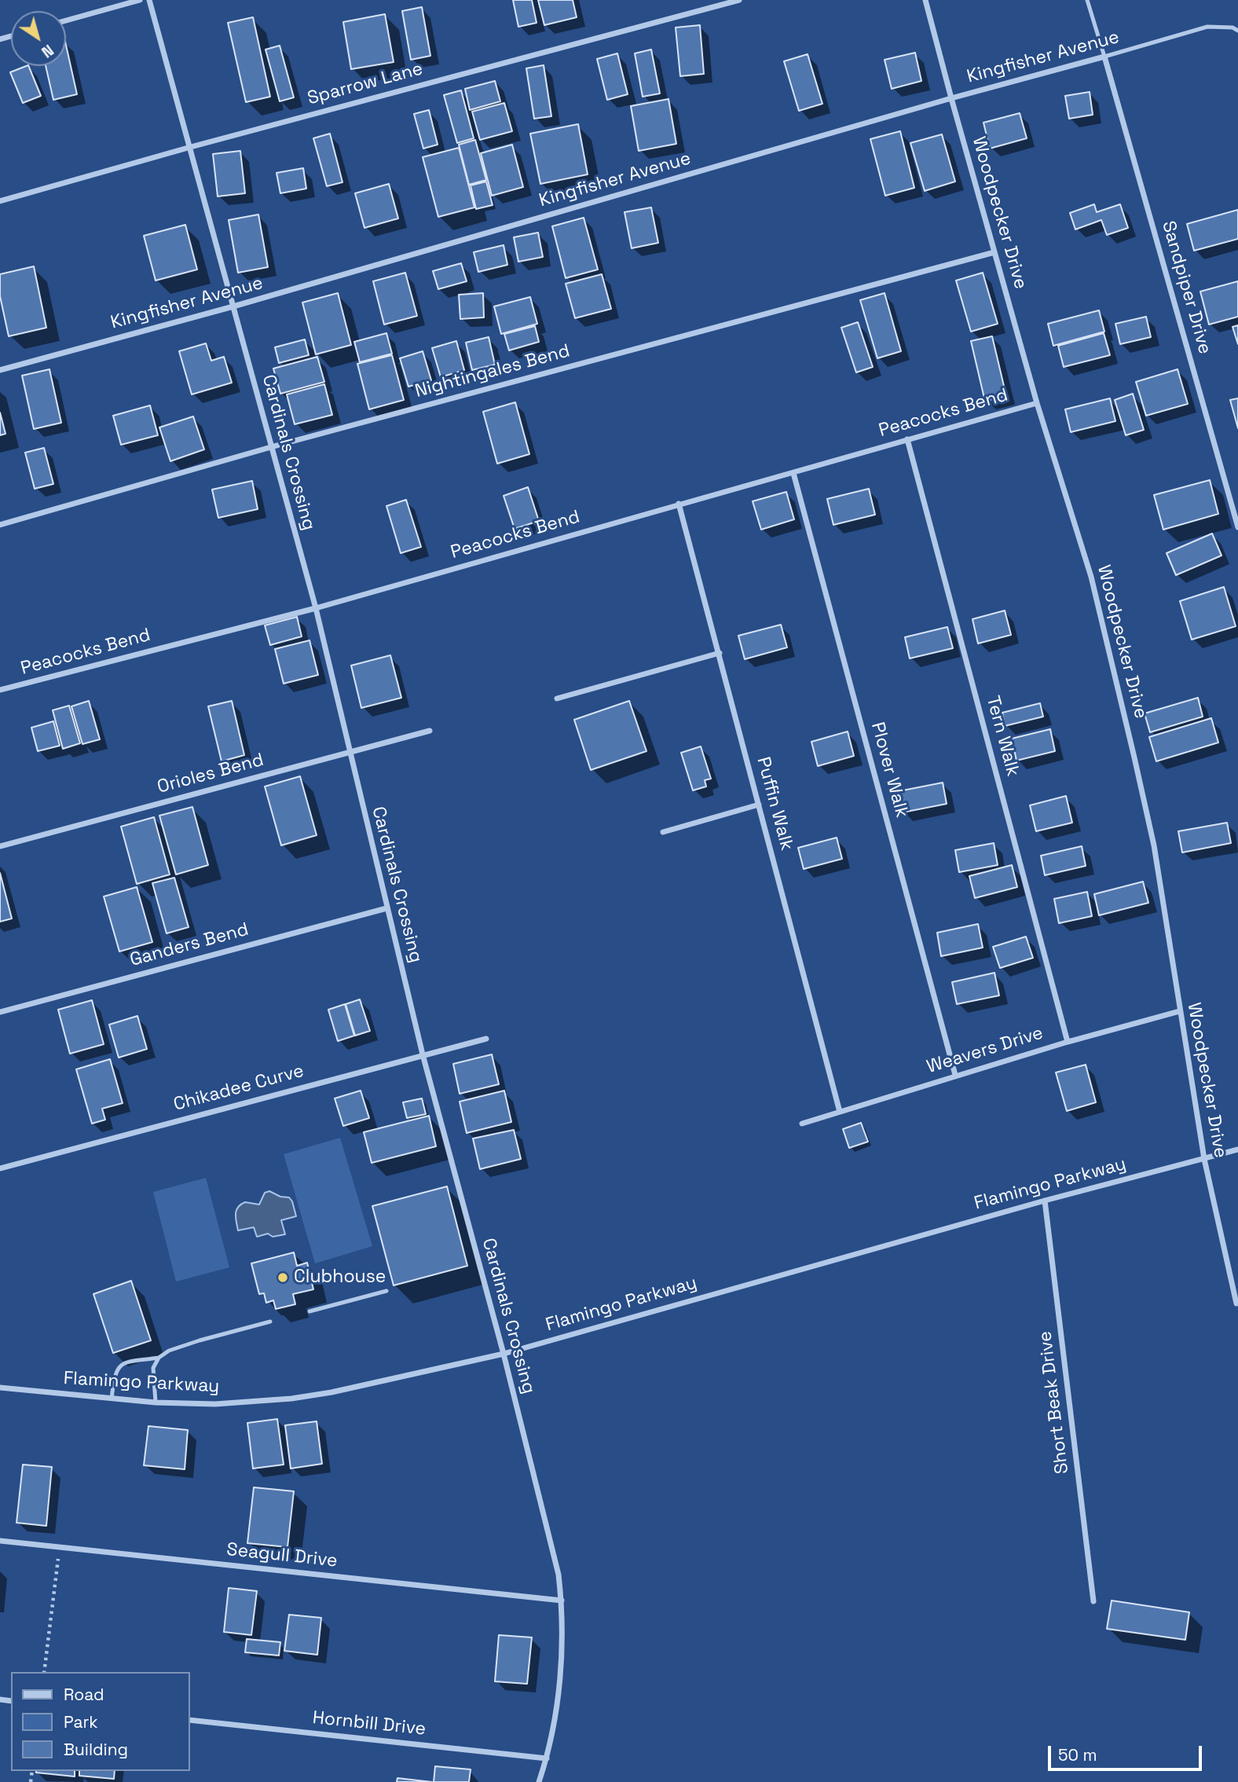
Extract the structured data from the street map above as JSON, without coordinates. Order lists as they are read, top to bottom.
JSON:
{
  "streets": {
    "street": [
      "Kingfisher Avenue",
      "Sparrow Lane",
      "Woodpecker Drive",
      "Sandpiper Drive",
      "Nightingales Bend",
      "Peacocks Bend",
      "Cardinals Crossing",
      "Tern Walk",
      "Plover Walk",
      "Orioles Bend",
      "Puffin Walk",
      "Ganders Bend",
      "Weavers Drive",
      "Chikadee Curve",
      "Flamingo Parkway",
      "Short Beak Drive",
      "Seagull Drive",
      "Hornbill Drive"
    ]
  },
  "crossings": [
    ["Kingfisher Avenue", "Woodpecker Drive"],
    ["Kingfisher Avenue", "Sandpiper Drive"],
    ["Kingfisher Avenue", "Cardinals Crossing"],
    ["Sparrow Lane", "Cardinals Crossing"],
    ["Woodpecker Drive", "Nightingales Bend"],
    ["Woodpecker Drive", "Peacocks Bend"],
    ["Woodpecker Drive", "Weavers Drive"],
    ["Woodpecker Drive", "Flamingo Parkway"],
    ["Nightingales Bend", "Cardinals Crossing"],
    ["Peacocks Bend", "Cardinals Crossing"],
    ["Peacocks Bend", "Tern Walk"],
    ["Peacocks Bend", "Plover Walk"],
    ["Peacocks Bend", "Puffin Walk"],
    ["Cardinals Crossing", "Orioles Bend"],
    ["Cardinals Crossing", "Ganders Bend"],
    ["Cardinals Crossing", "Chikadee Curve"],
    ["Cardinals Crossing", "Flamingo Parkway"],
    ["Cardinals Crossing", "Seagull Drive"],
    ["Cardinals Crossing", "Hornbill Drive"],
    ["Tern Walk", "Weavers Drive"],
    ["Plover Walk", "Weavers Drive"],
    ["Puffin Walk", "Weavers Drive"],
    ["Flamingo Parkway", "Short Beak Drive"]
  ],
  "places": ["Clubhouse"],
  "legend": ["Road", "Park", "Building"],
  "scale_bar": "50 m",
  "north": "bottom right"
}
